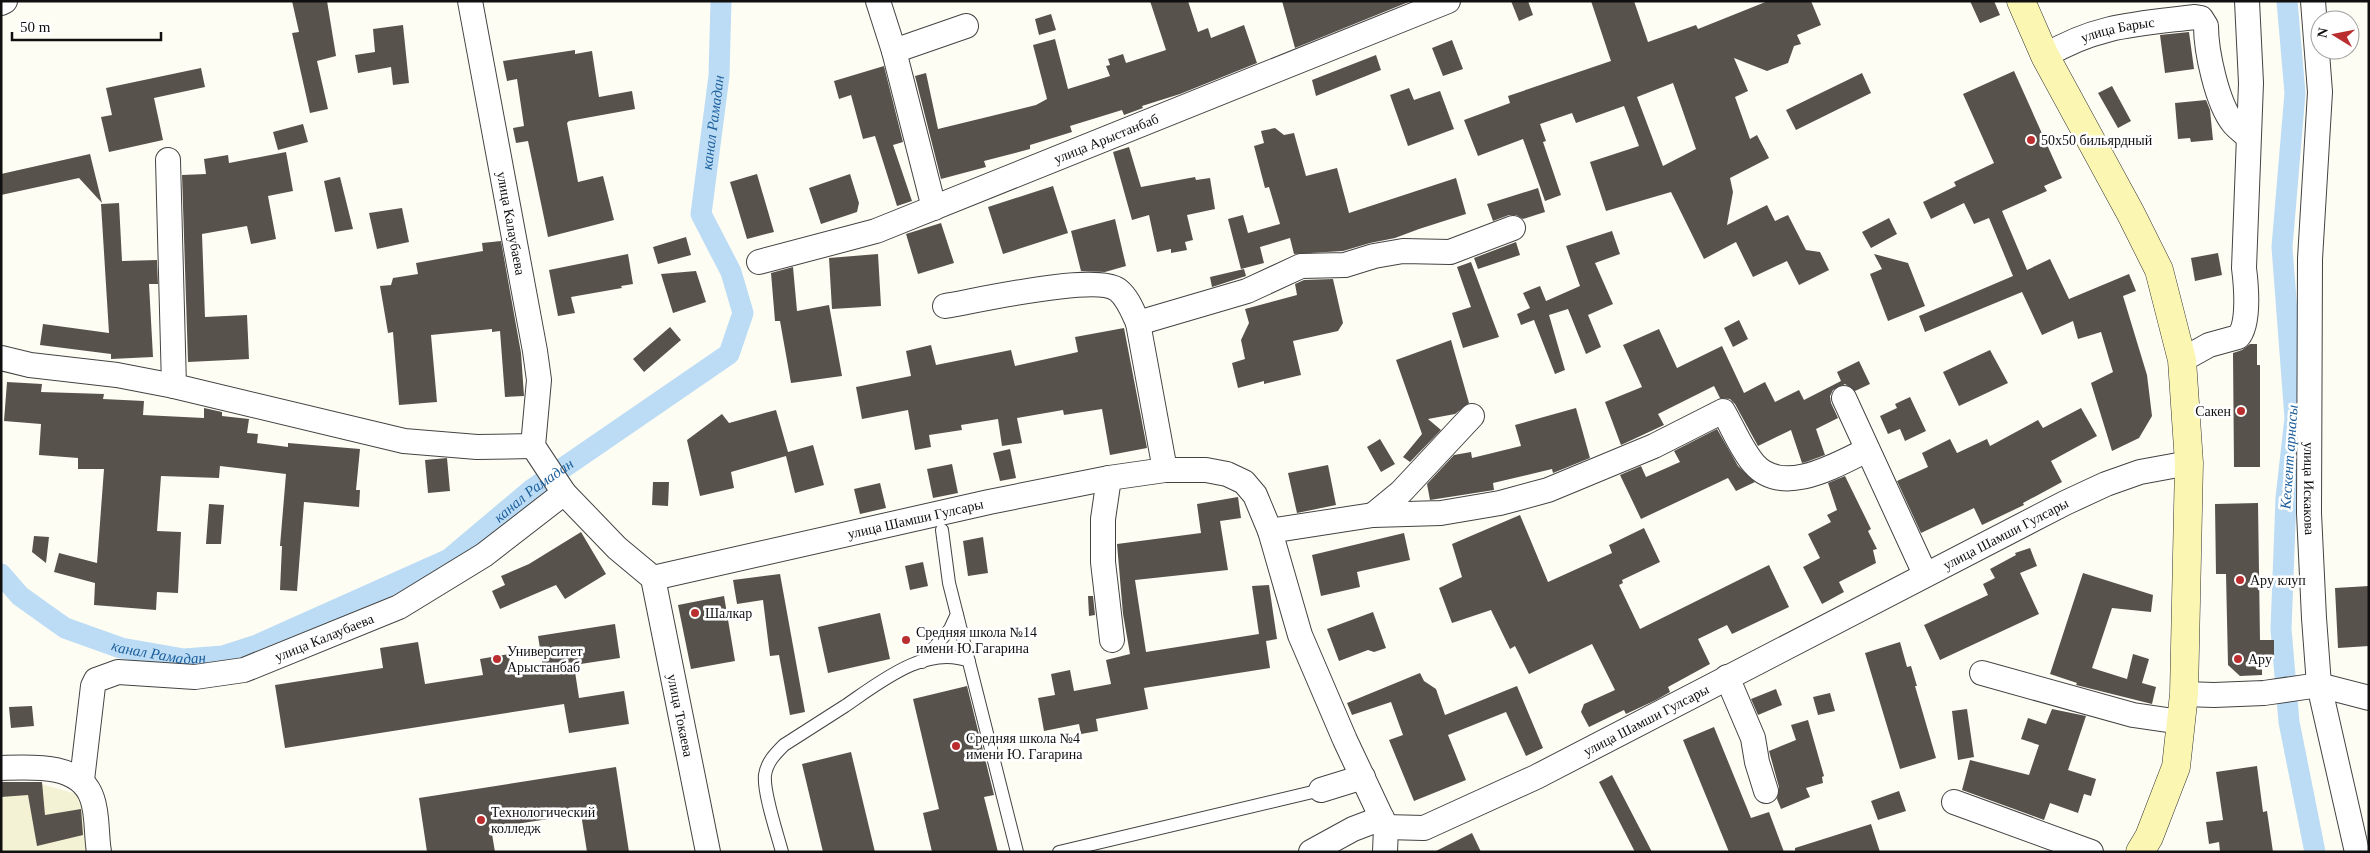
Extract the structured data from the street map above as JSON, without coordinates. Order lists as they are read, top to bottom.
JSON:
{
  "streets": {
    "street": [
      "улица Барыс",
      "улица Арыстанбаб",
      "улица Калаубаева",
      "улица Искакова",
      "улица Шамши Гулсары",
      "улица Токаева"
    ]
  },
  "crossings": [
    ["улица Шамши Гулсары", "улица Токаева"]
  ],
  "water": ["канал Рамадан", "Кескент арнасы"],
  "places": [
    "50х50 бильярдный",
    "Сакен",
    "Ару клуп",
    "Шалкар",
    "Средняя школа №14 имени Ю.Гагарина",
    "Университет Арыстанбаб",
    "Ару",
    "Средняя школа №4 имени Ю. Гагарина",
    "Технологический колледж"
  ],
  "scale_bar": "50 m",
  "north": "left"
}
